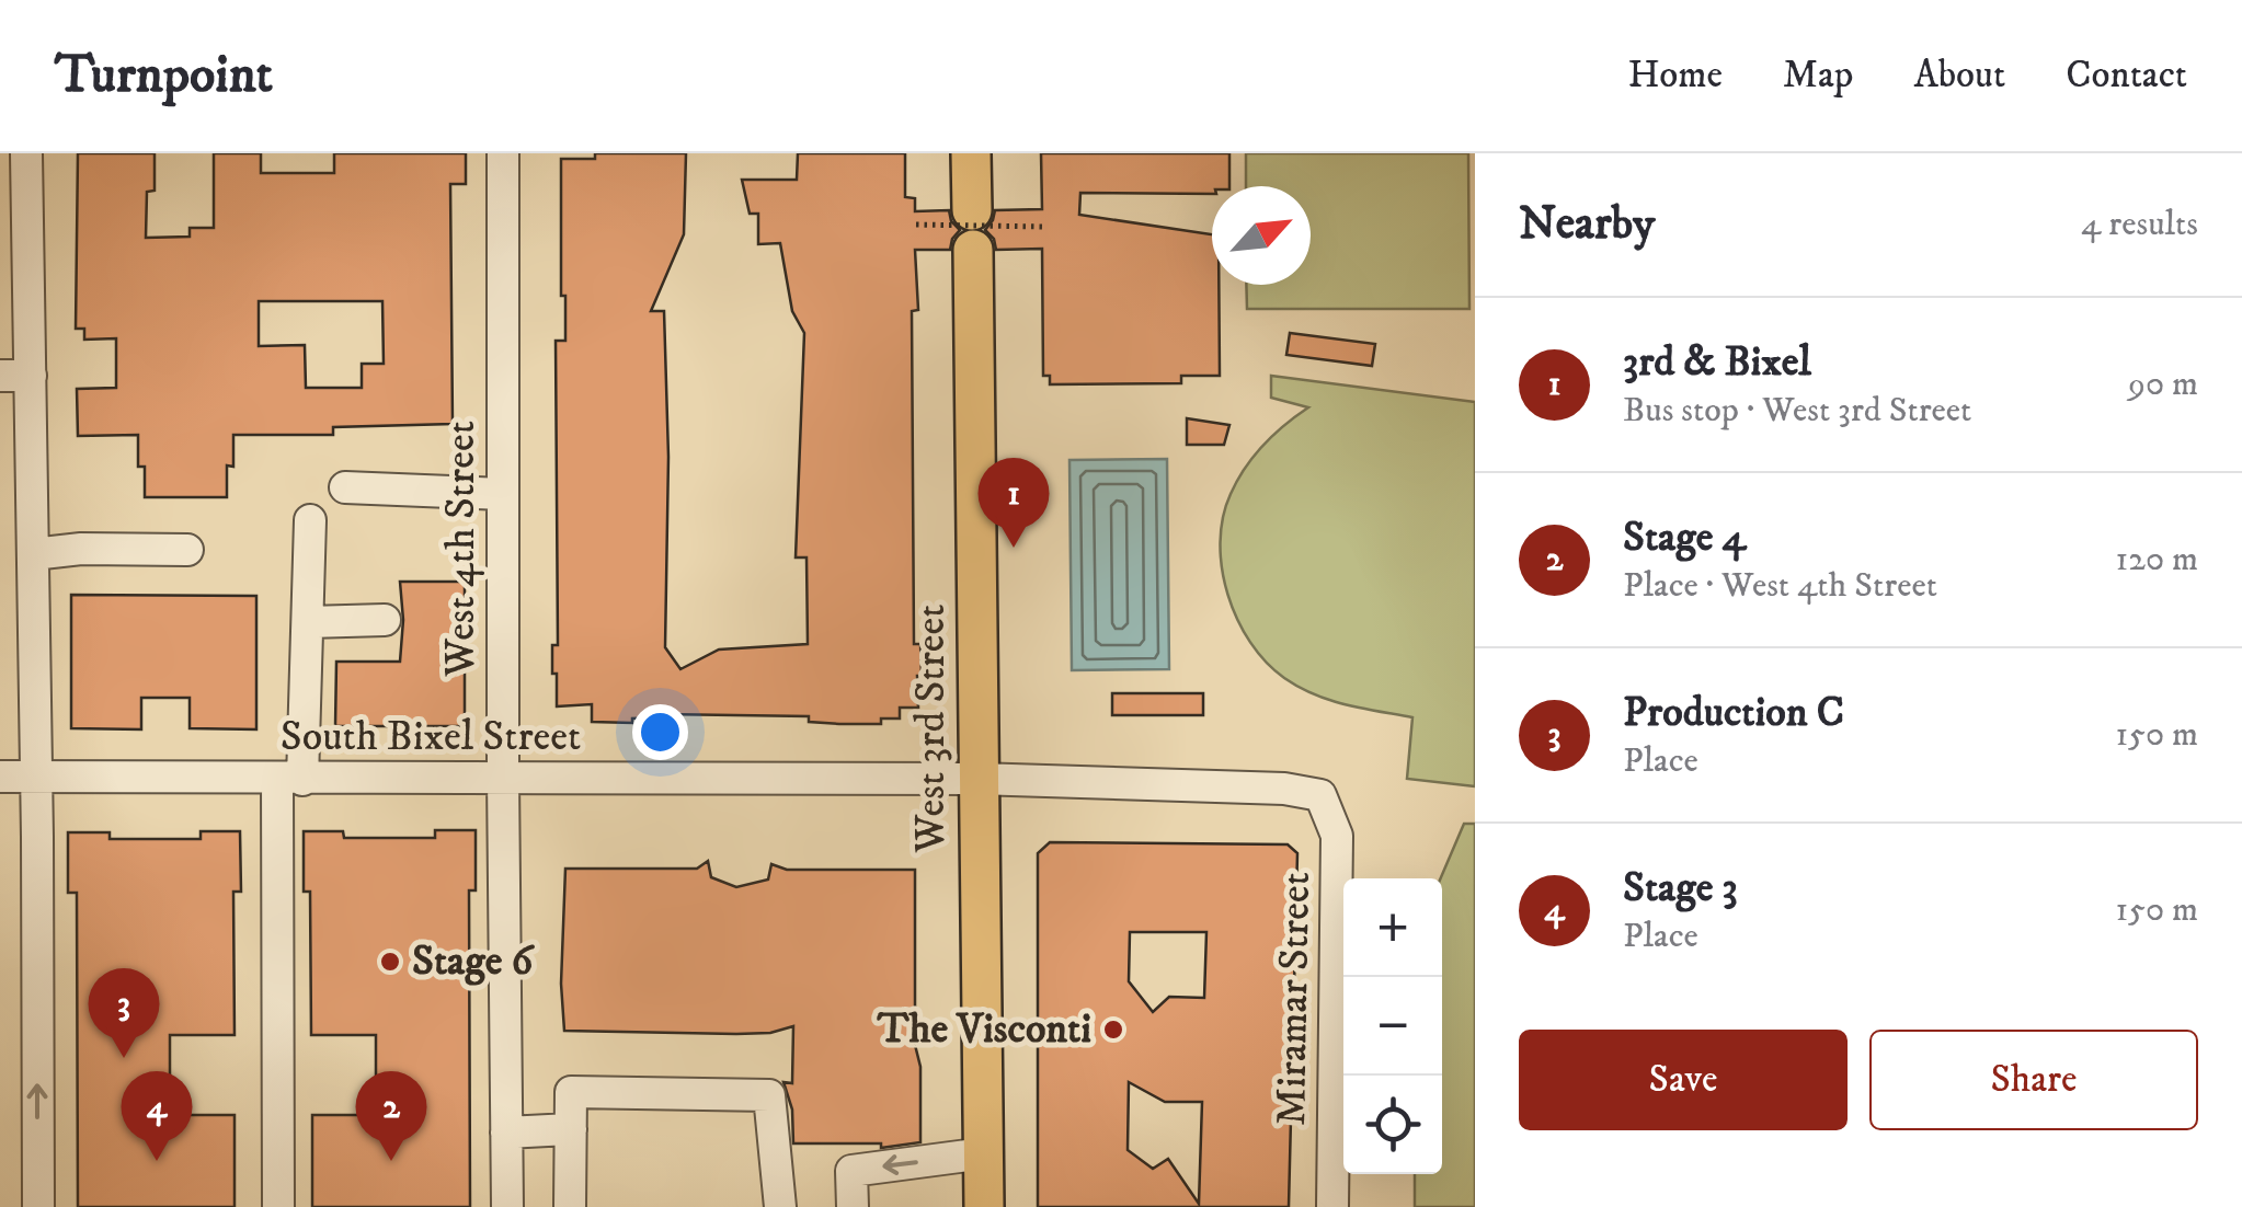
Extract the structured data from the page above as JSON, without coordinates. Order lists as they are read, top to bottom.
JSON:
{
  "streets": {
    "main road": ["West 3rd Street"],
    "street": ["West 4th Street", "South Bixel Street", "Miramar Street"]
  },
  "crossings": [
    ["West 4th Street", "South Bixel Street"],
    ["West 3rd Street", "South Bixel Street"],
    ["South Bixel Street", "Miramar Street"]
  ],
  "places": ["Stage 6", "The Visconti"],
  "north": "top right",
  "page": {
    "header": "Turnpoint",
    "nav": [
      "Home",
      "Map",
      "About",
      "Contact"
    ],
    "heading": ["Nearby", "4 results"],
    "list": [
      {
        "mark": "1",
        "name": "3rd & Bixel",
        "note": "Bus stop · West 3rd Street",
        "value": "90 m"
      },
      {
        "mark": "2",
        "name": "Stage 4",
        "note": "Place · West 4th Street",
        "value": "120 m"
      },
      {
        "mark": "3",
        "name": "Production C",
        "note": "Place",
        "value": "150 m"
      },
      {
        "mark": "4",
        "name": "Stage 3",
        "note": "Place",
        "value": "150 m"
      }
    ],
    "pins": [
      "1",
      "3",
      "2",
      "4"
    ],
    "map_buttons": ["+", "−"],
    "buttons": ["Save", "Share"]
  }
}
